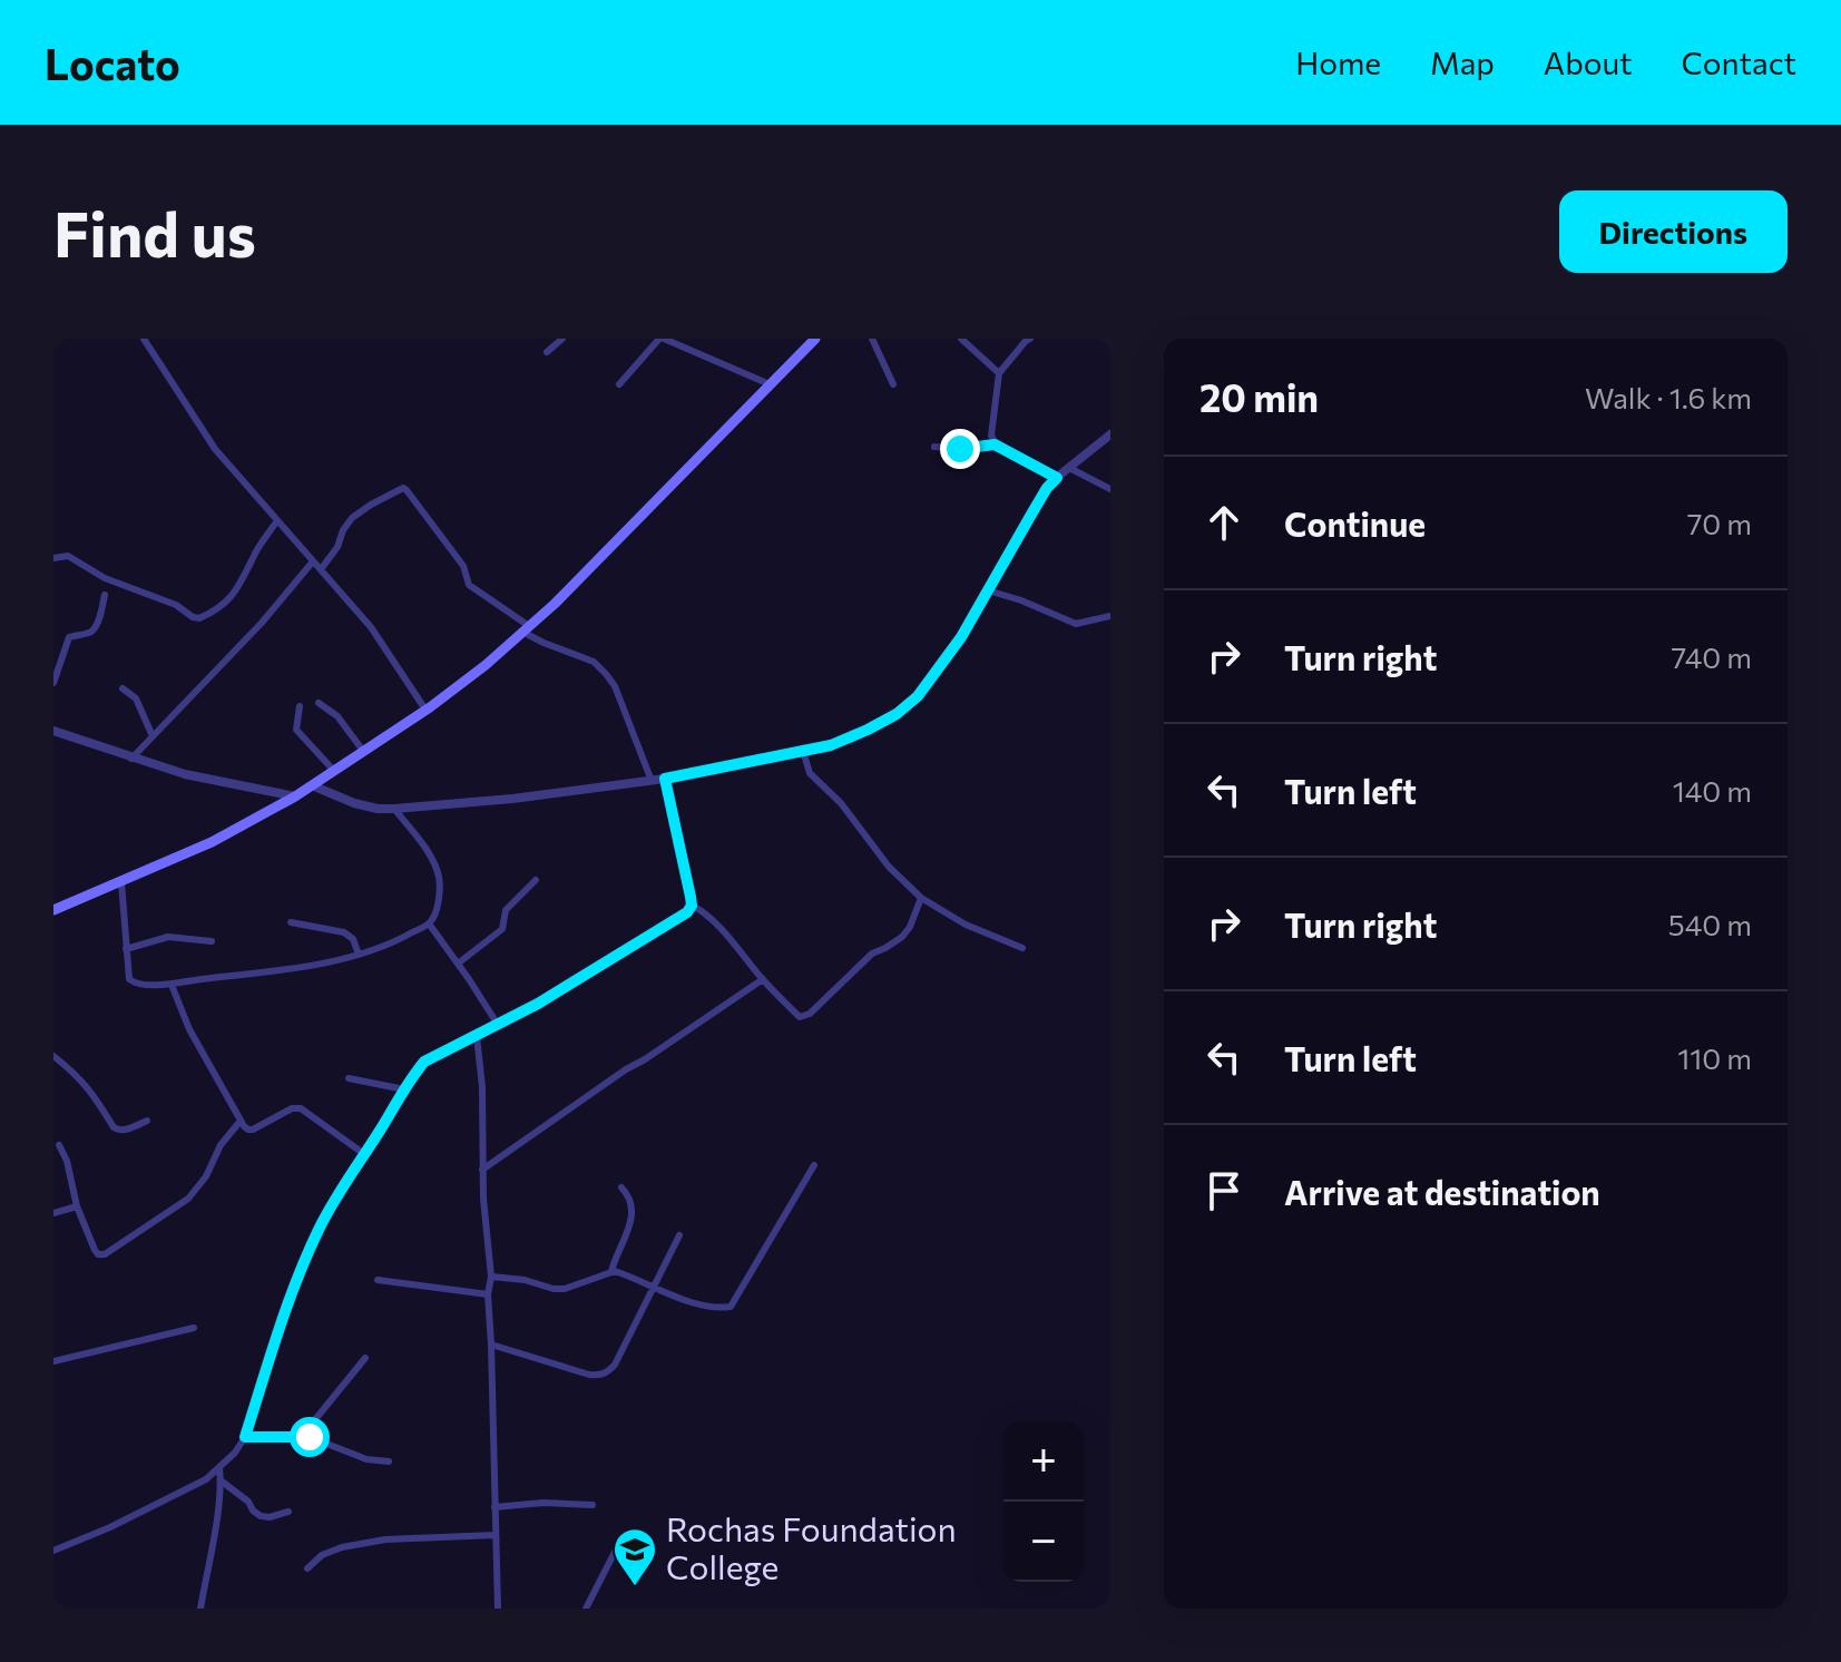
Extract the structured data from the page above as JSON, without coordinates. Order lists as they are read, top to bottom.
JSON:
{
  "places": {
    "school or university": ["Rochas Foundation College"]
  },
  "page": {
    "header": "Locato",
    "nav": [
      "Home",
      "Map",
      "About",
      "Contact"
    ],
    "buttons": "Directions",
    "title": "Find us",
    "heading": ["20 min", "Walk · 1.6 km"],
    "list": [
      ["Continue", "70 m"],
      ["Turn right", "740 m"],
      ["Turn left", "140 m"],
      ["Turn right", "540 m"],
      ["Turn left", "110 m"],
      "Arrive at destination"
    ],
    "map_buttons": ["+", "−"]
  }
}
